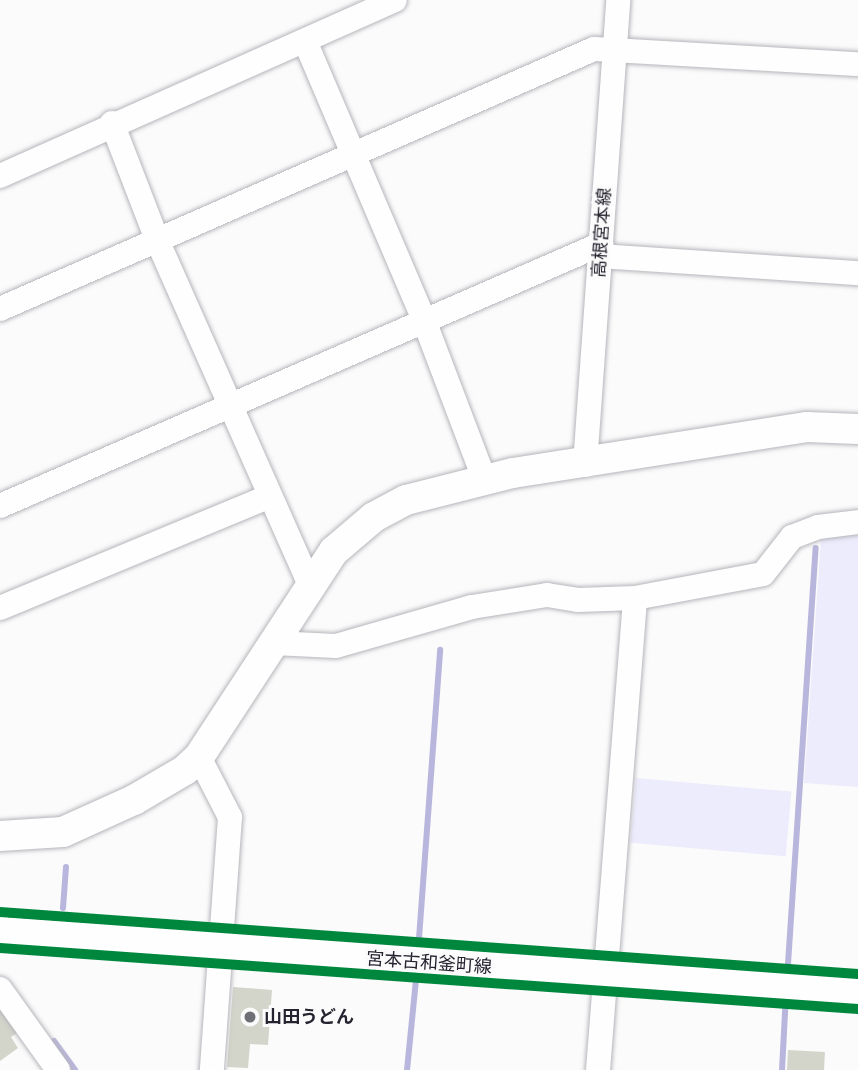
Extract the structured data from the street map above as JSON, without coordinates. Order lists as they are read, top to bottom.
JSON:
{
  "streets": {
    "street": ["高根宮本線", "宮本古和釜町線"]
  },
  "places": ["山田うどん"]
}
